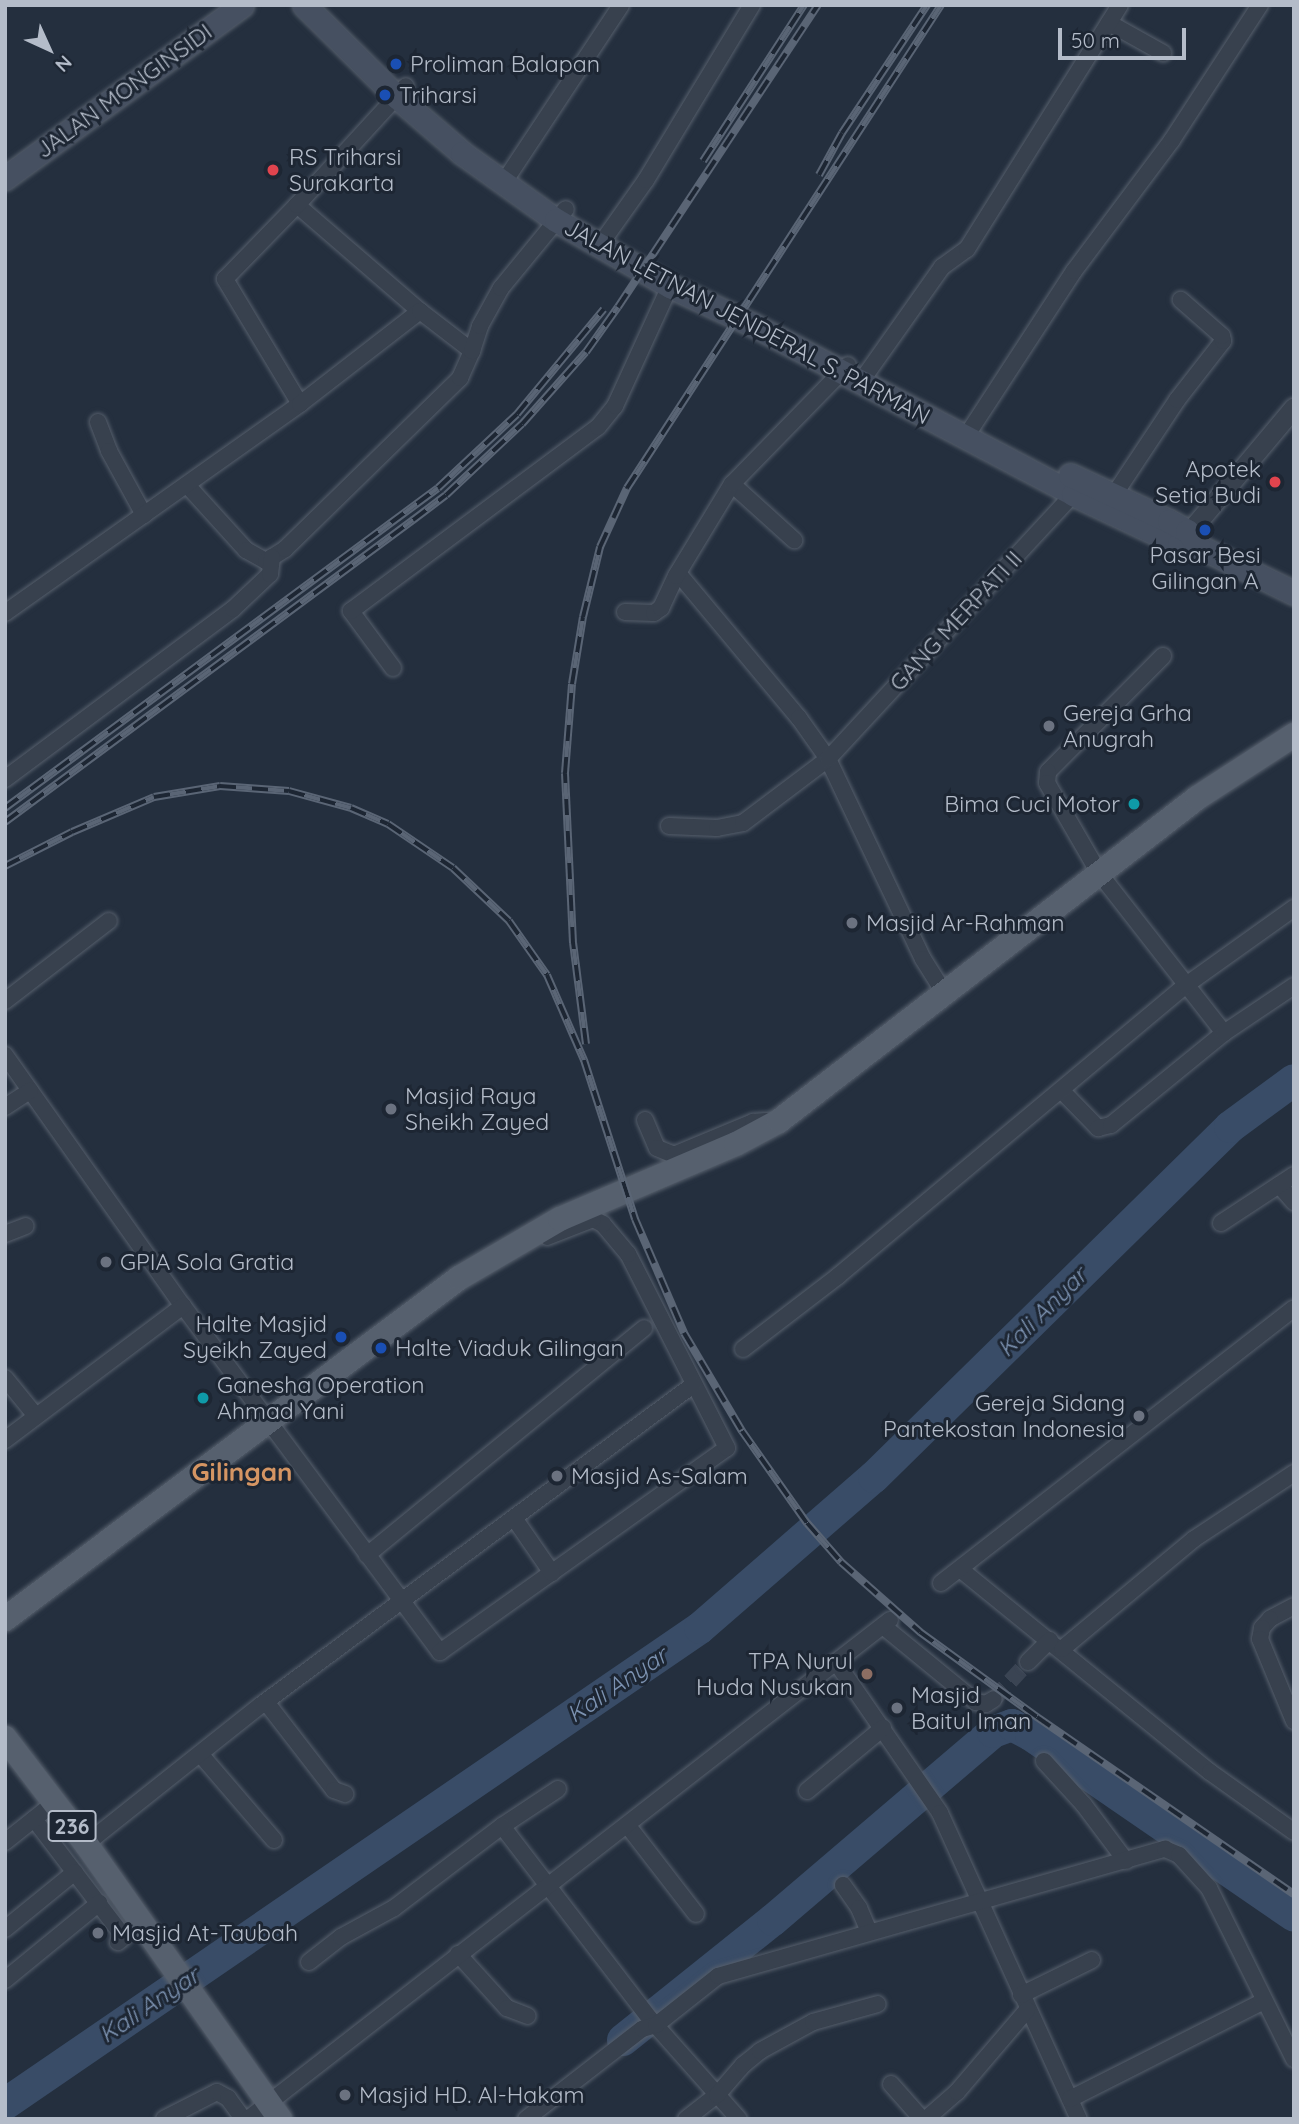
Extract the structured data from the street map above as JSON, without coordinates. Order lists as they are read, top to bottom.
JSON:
{
  "streets": {
    "main road": ["JALAN MONGINSIDI", "JALAN LETNAN JENDERAL S. PARMAN", "236"],
    "street": ["GANG MERPATI II"]
  },
  "crossings": [
    ["JALAN LETNAN JENDERAL S. PARMAN", "GANG MERPATI II"]
  ],
  "districts": ["Gilingan"],
  "water": ["Kali Anyar"],
  "places": [
    "Proliman Balapan",
    "Triharsi",
    "RS Triharsi Surakarta",
    "Apotek Setia Budi",
    "Pasar Besi Gilingan A",
    "Gereja Grha Anugrah",
    "Bima Cuci Motor",
    "Masjid Ar-Rahman",
    "Masjid Raya Sheikh Zayed",
    "GPIA Sola Gratia",
    "Halte Masjid Syeikh Zayed",
    "Halte Viaduk Gilingan",
    "Ganesha Operation Ahmad Yani",
    "Gereja Sidang Pantekostan Indonesia",
    "Masjid As-Salam",
    "TPA Nurul Huda Nusukan",
    "Masjid Baitul Iman",
    "Masjid At-Taubah",
    "Masjid HD. Al-Hakam"
  ],
  "scale_bar": "50 m",
  "north": "bottom right"
}
